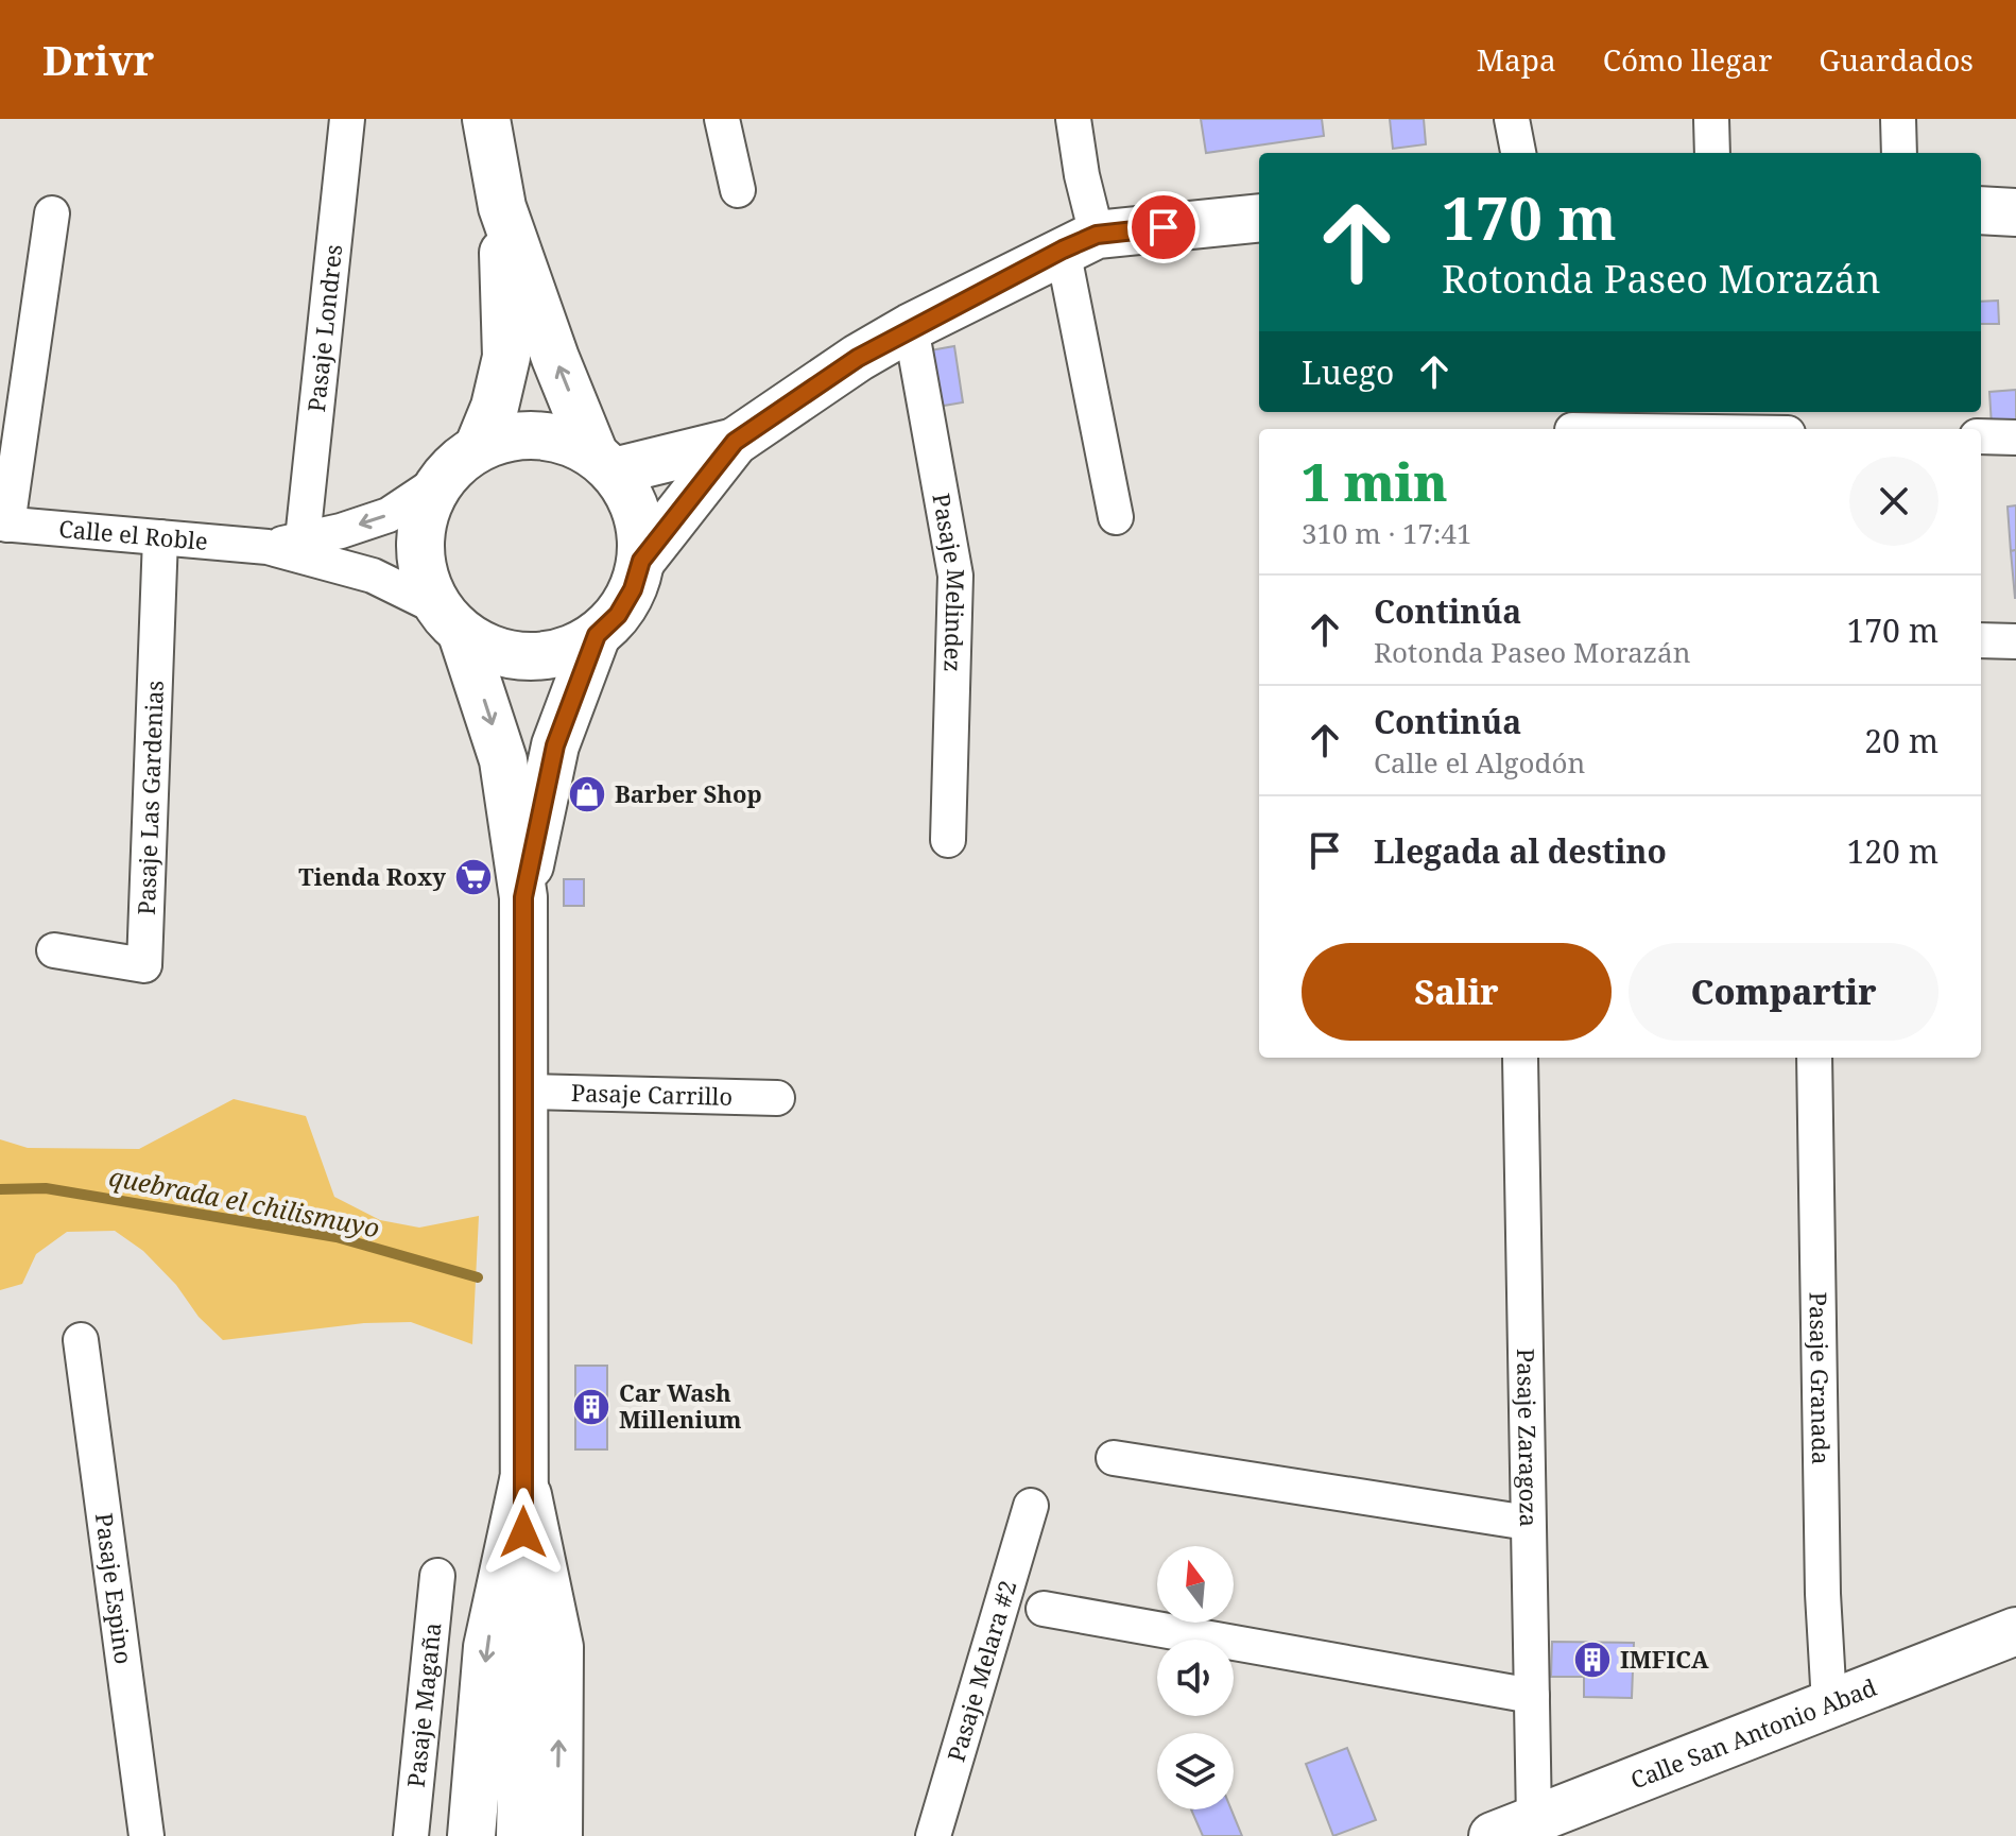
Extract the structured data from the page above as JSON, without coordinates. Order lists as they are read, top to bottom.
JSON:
{
  "streets": {
    "main road": ["Calle San Antonio Abad"],
    "street": [
      "Pasaje Londres",
      "Calle el Roble",
      "Pasaje Melindez",
      "Pasaje Las Gardenias",
      "Pasaje Carrillo",
      "Pasaje Granada",
      "Pasaje Zaragoza",
      "Pasaje Espino",
      "Pasaje Melara #2",
      "Pasaje Magaña"
    ]
  },
  "crossings": [
    ["Pasaje Londres", "Calle el Roble"],
    ["Calle el Roble", "Pasaje Las Gardenias"],
    ["Pasaje Granada", "Calle San Antonio Abad"],
    ["Pasaje Zaragoza", "Calle San Antonio Abad"]
  ],
  "water": ["quebrada el chilismuyo"],
  "places": {
    "shop": ["Barber Shop"],
    "supermarket": ["Tienda Roxy"],
    "building": ["Car Wash Millenium", "IMFICA"]
  },
  "north": "top",
  "page": {
    "header": "Drivr",
    "nav": ["Mapa", "Cómo llegar", "Guardados"],
    "turn": ["170 m", "Rotonda Paseo Morazán"],
    "then": "Luego",
    "heading": ["1 min", "310 m · 17:41"],
    "list": [
      {
        "name": "Continúa",
        "note": "Rotonda Paseo Morazán",
        "value": "170 m"
      },
      {
        "name": "Continúa",
        "note": "Calle el Algodón",
        "value": "20 m"
      },
      {
        "name": "Llegada al destino",
        "value": "120 m"
      }
    ],
    "buttons": ["Salir", "Compartir"]
  }
}
